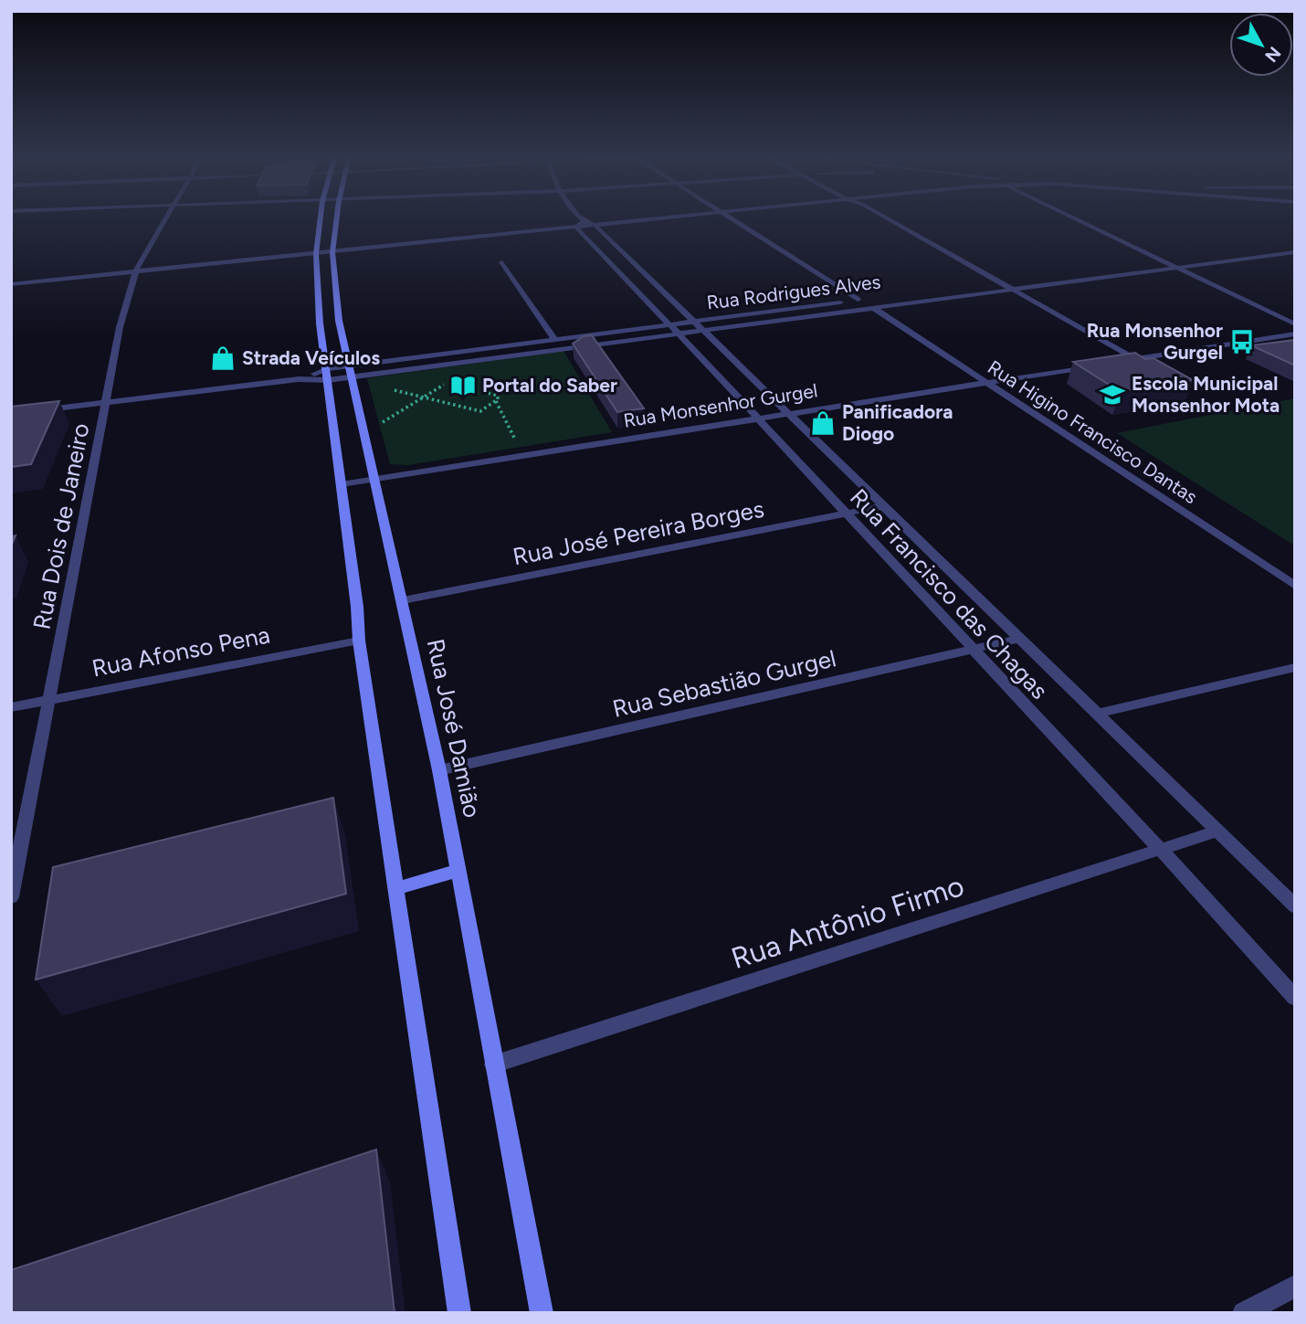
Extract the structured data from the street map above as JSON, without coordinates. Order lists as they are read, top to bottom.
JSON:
{
  "streets": {
    "street": [
      "Rua Rodrigues Alves",
      "Rua Monsenhor Gurgel",
      "Rua Higino Francisco Dantas",
      "Rua Dois de Janeiro",
      "Rua José Pereira Borges",
      "Rua Francisco das Chagas",
      "Rua Afonso Pena",
      "Rua Sebastião Gurgel",
      "Rua José Damião",
      "Rua Antônio Firmo"
    ]
  },
  "crossings": [
    ["Rua Rodrigues Alves", "Rua Higino Francisco Dantas"],
    ["Rua Rodrigues Alves", "Rua Dois de Janeiro"],
    ["Rua Rodrigues Alves", "Rua Francisco das Chagas"],
    ["Rua Rodrigues Alves", "Rua José Damião"],
    ["Rua Monsenhor Gurgel", "Rua Higino Francisco Dantas"],
    ["Rua Monsenhor Gurgel", "Rua Francisco das Chagas"],
    ["Rua Monsenhor Gurgel", "Rua José Damião"],
    ["Rua Dois de Janeiro", "Rua Afonso Pena"],
    ["Rua José Pereira Borges", "Rua Francisco das Chagas"],
    ["Rua José Pereira Borges", "Rua José Damião"],
    ["Rua Francisco das Chagas", "Rua Sebastião Gurgel"],
    ["Rua Francisco das Chagas", "Rua Antônio Firmo"],
    ["Rua Sebastião Gurgel", "Rua José Damião"],
    ["Rua José Damião", "Rua Antônio Firmo"]
  ],
  "places": {
    "bus stop": ["Rua Monsenhor Gurgel"],
    "shop": ["Strada Veículos", "Panificadora Diogo"],
    "library": ["Portal do Saber"],
    "school or university": ["Escola Municipal Monsenhor Mota"]
  },
  "north": "bottom right"
}
